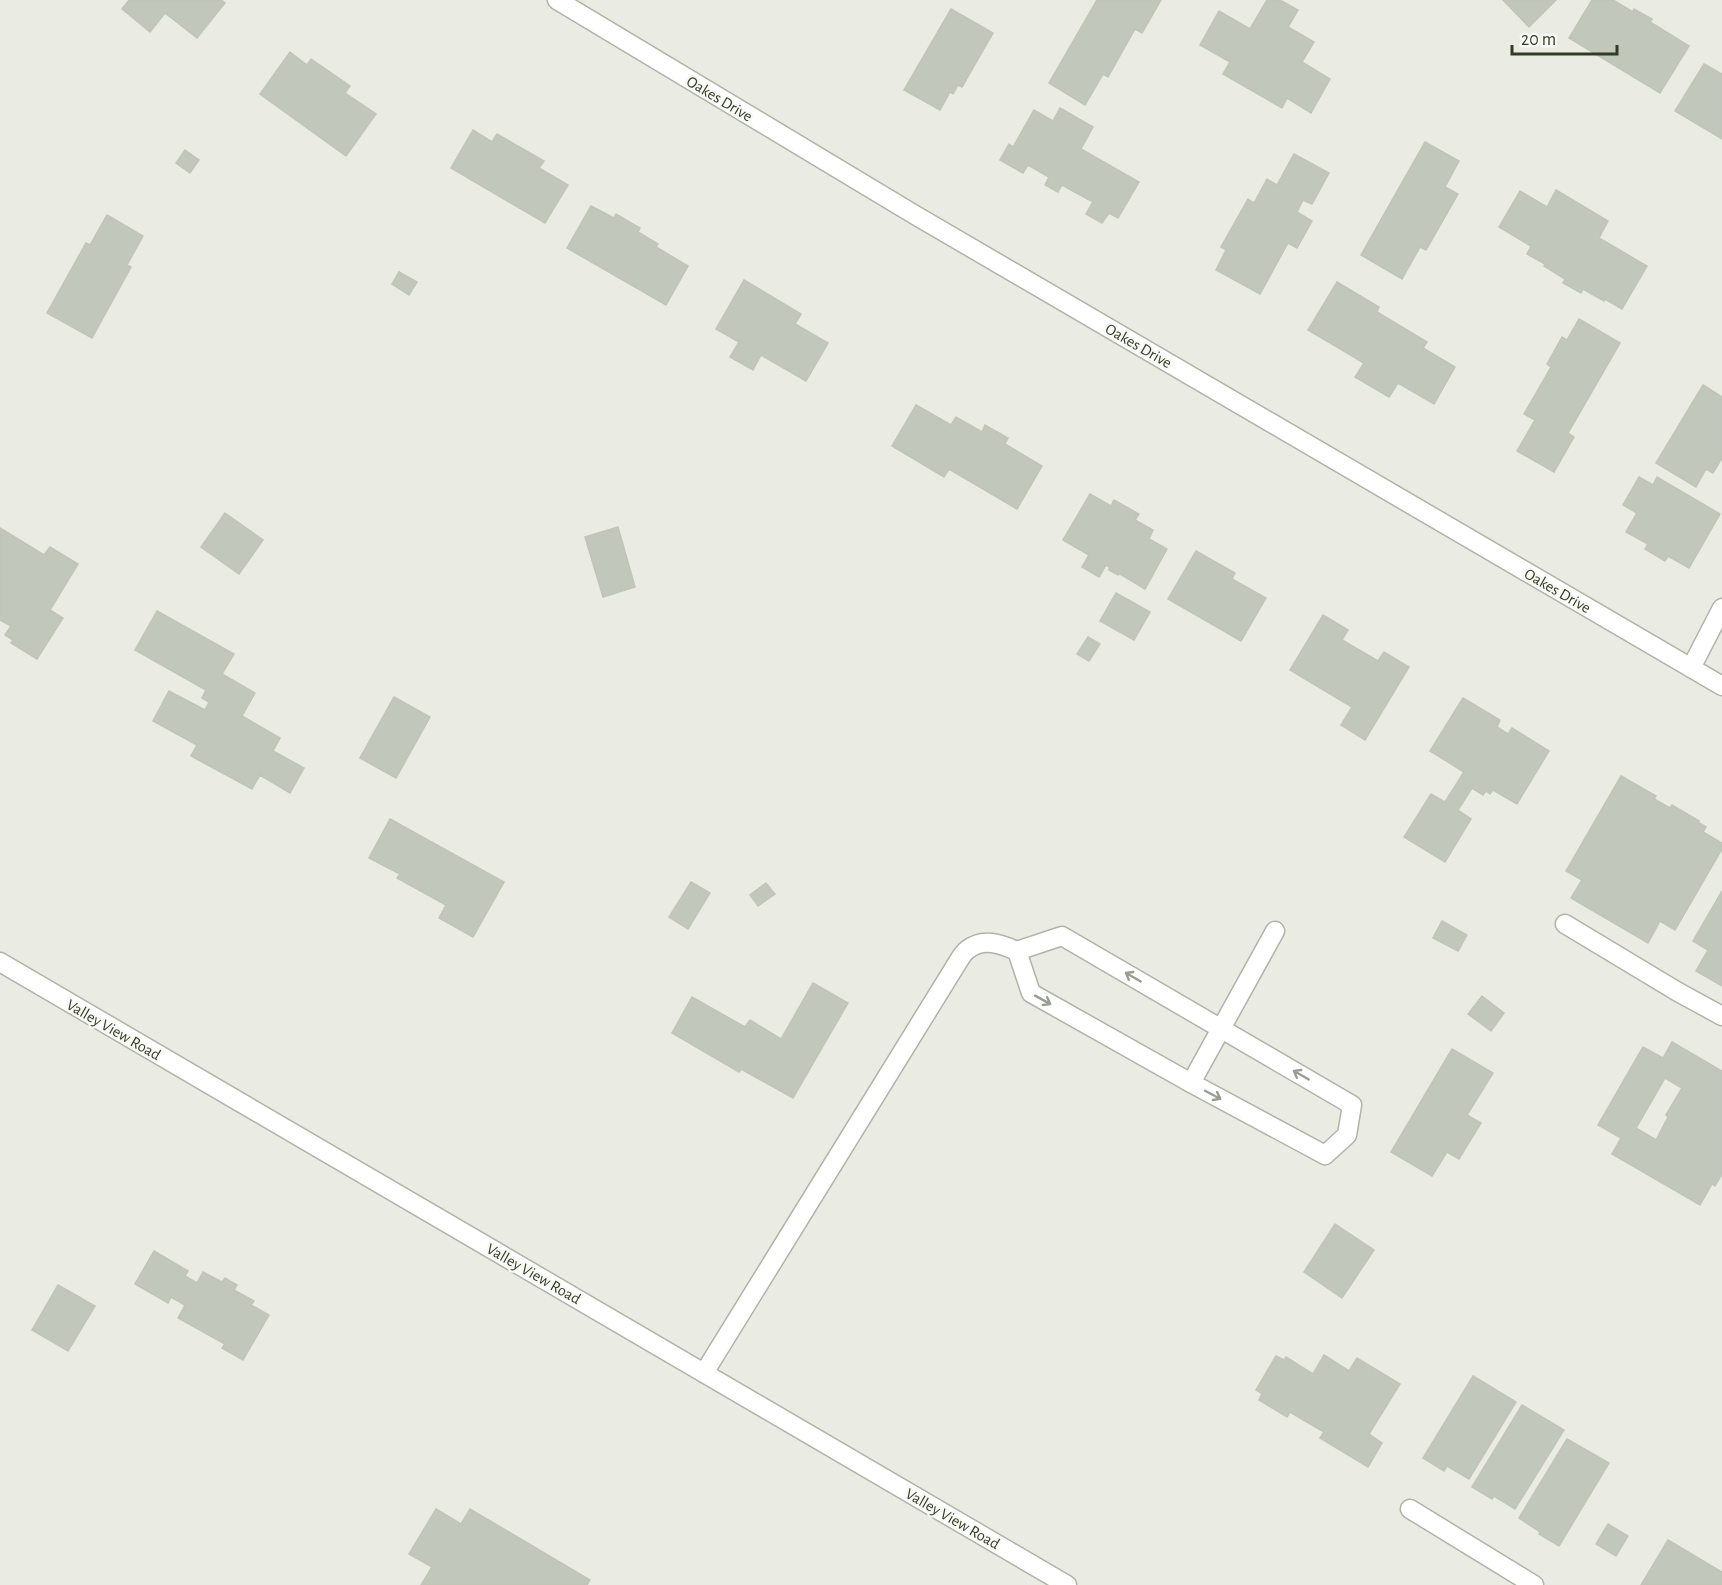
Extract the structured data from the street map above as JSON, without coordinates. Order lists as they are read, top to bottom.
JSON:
{
  "streets": {
    "street": ["Oakes Drive", "Valley View Road"]
  },
  "scale_bar": "20 m"
}
